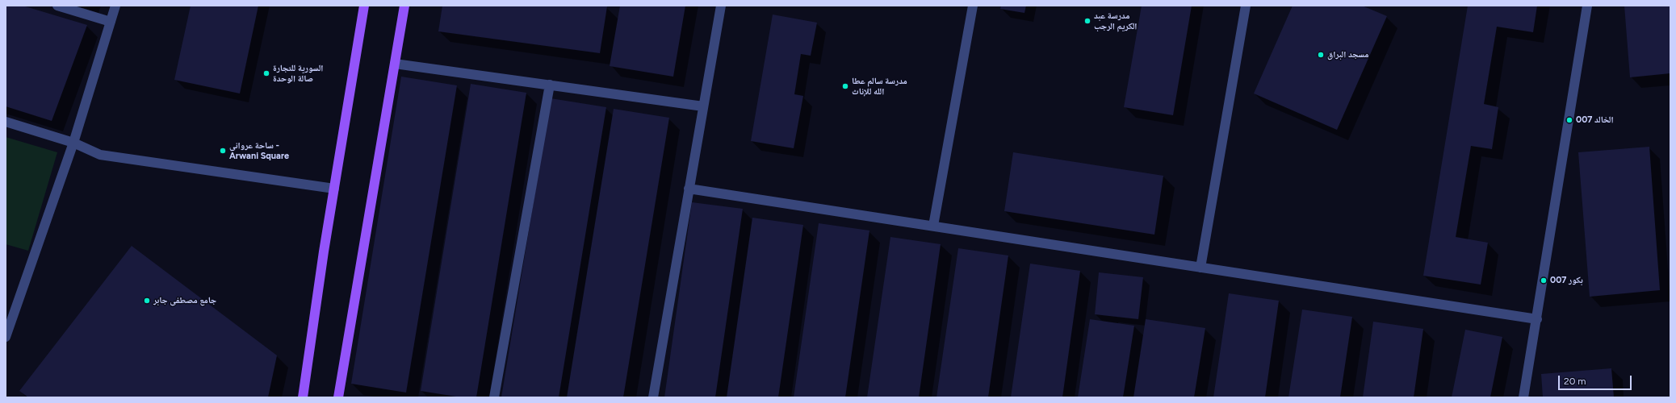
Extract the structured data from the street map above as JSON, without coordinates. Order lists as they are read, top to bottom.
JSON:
{
  "places": [
    "مدرسة عبد الكريم الرجب",
    "مسجد البراق",
    "السورية للتجارة صالة الوحدة",
    "مدرسة سالم عطا الله للإناث",
    "الخالد 007",
    "ساحة عرواني - Arwani Square",
    "بكور 007",
    "جامع مصطفى جابر"
  ],
  "scale_bar": "20 m"
}
